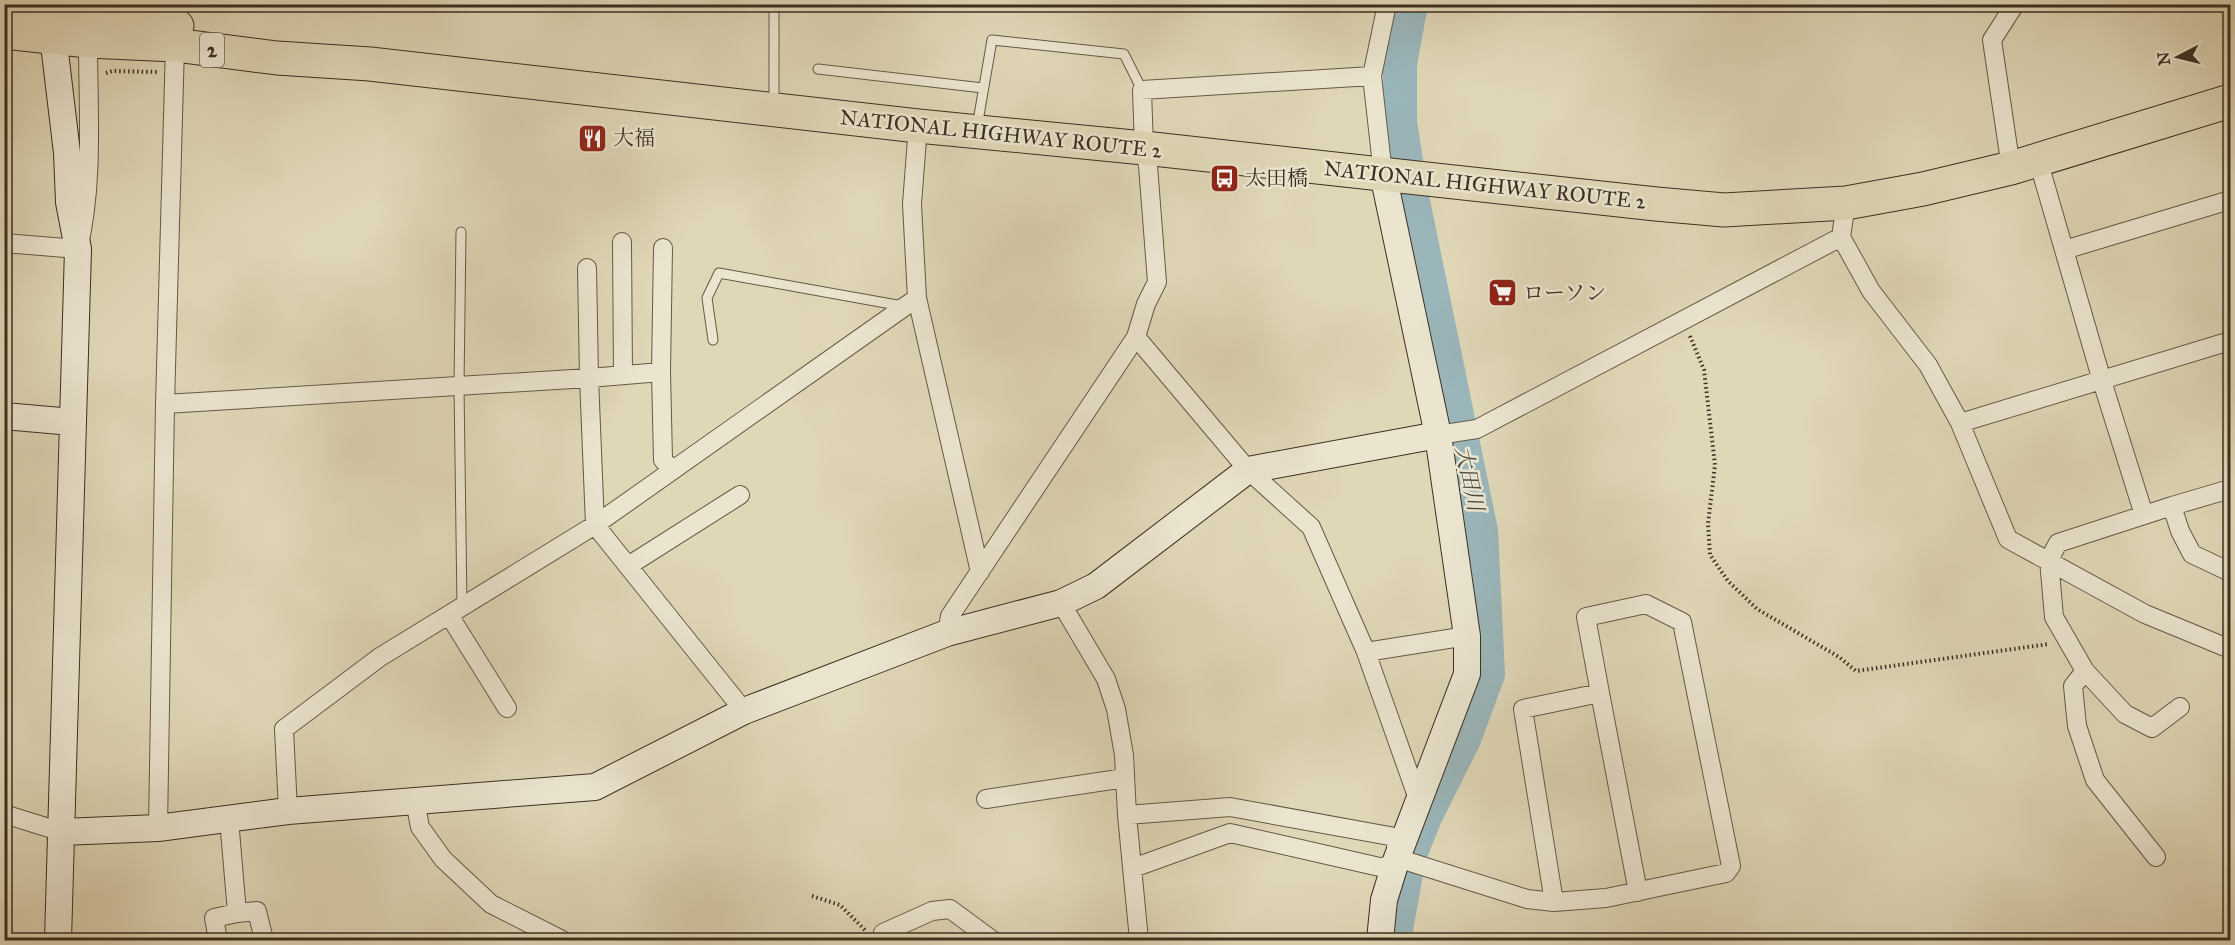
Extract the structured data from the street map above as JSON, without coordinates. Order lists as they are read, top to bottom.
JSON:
{
  "streets": {
    "highway": ["2", "NATIONAL HIGHWAY ROUTE 2"]
  },
  "water": ["大田川"],
  "places": {
    "restaurant": ["大福"],
    "bus stop": ["太田橋"],
    "supermarket": ["ローソン"]
  },
  "north": "left"
}
